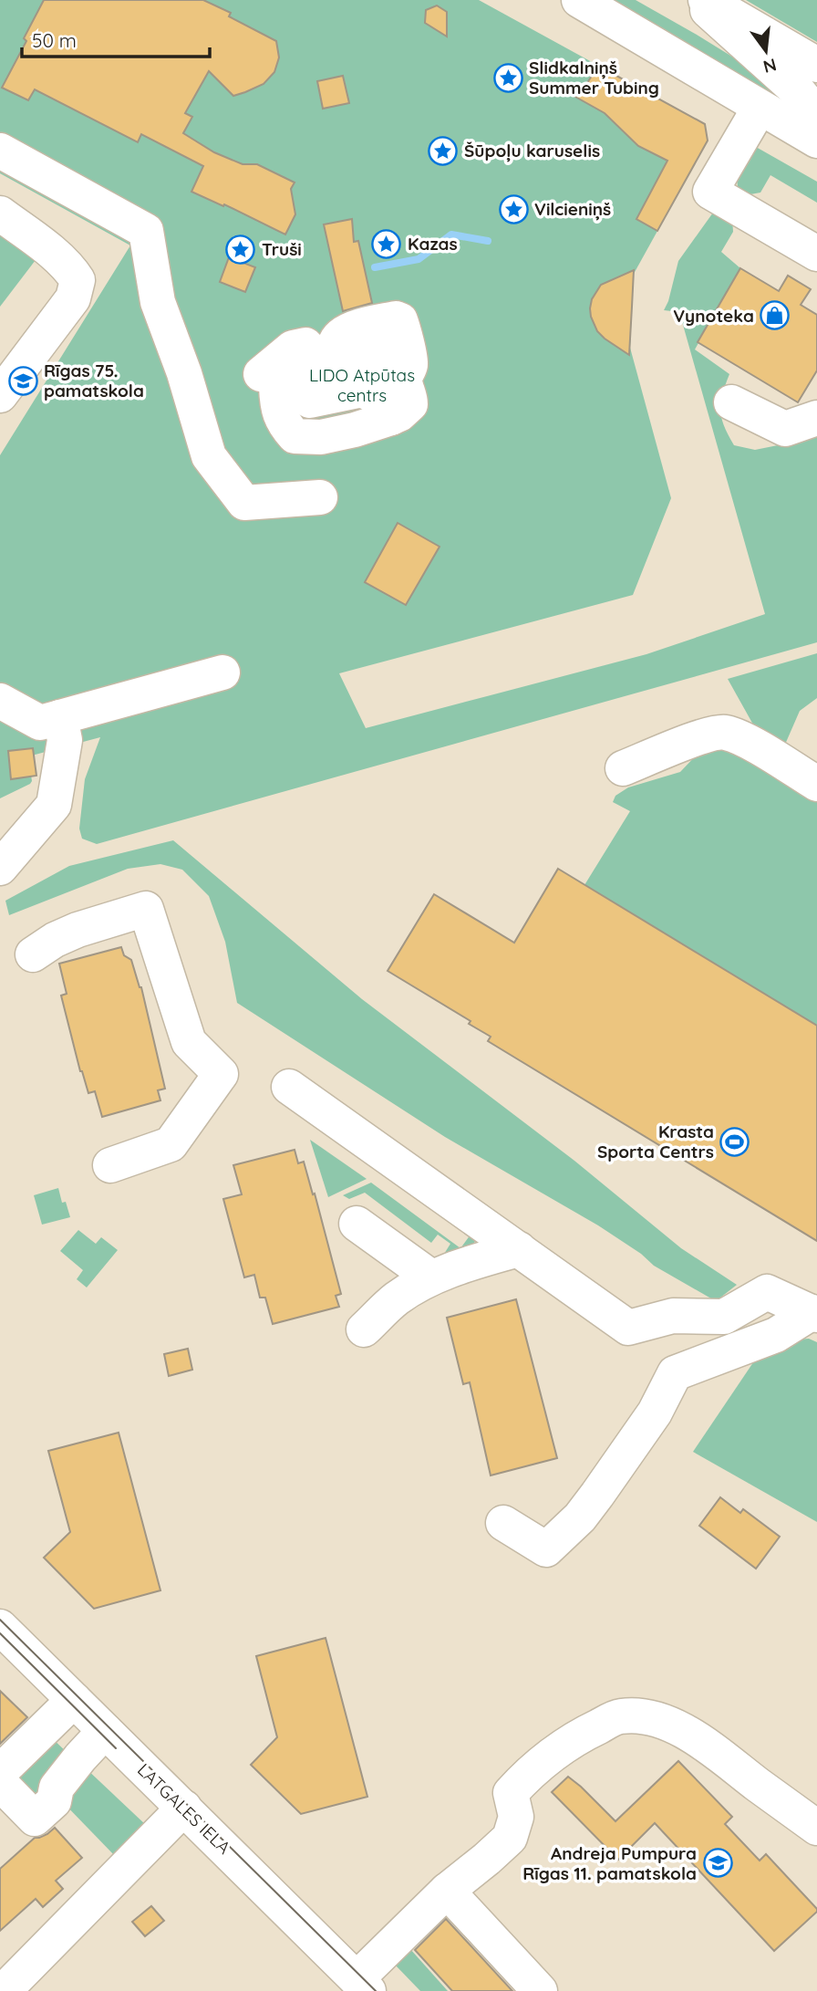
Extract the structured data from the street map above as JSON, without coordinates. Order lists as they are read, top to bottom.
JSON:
{
  "streets": {
    "main road": ["LATGALES IELA"]
  },
  "parks": ["LIDO Atpūtas centrs"],
  "places": {
    "place": [
      "Slidkalniņš Summer Tubing",
      "Šūpoļu karuselis",
      "Vilcieniņš",
      "Kazas",
      "Truši"
    ],
    "shop": ["Vynoteka"],
    "school or university": ["Rīgas 75. pamatskola", "Andreja Pumpura Rīgas 11. pamatskola"],
    "sports": ["Krasta Sporta Centrs"]
  },
  "scale_bar": "50 m",
  "north": "bottom"
}
